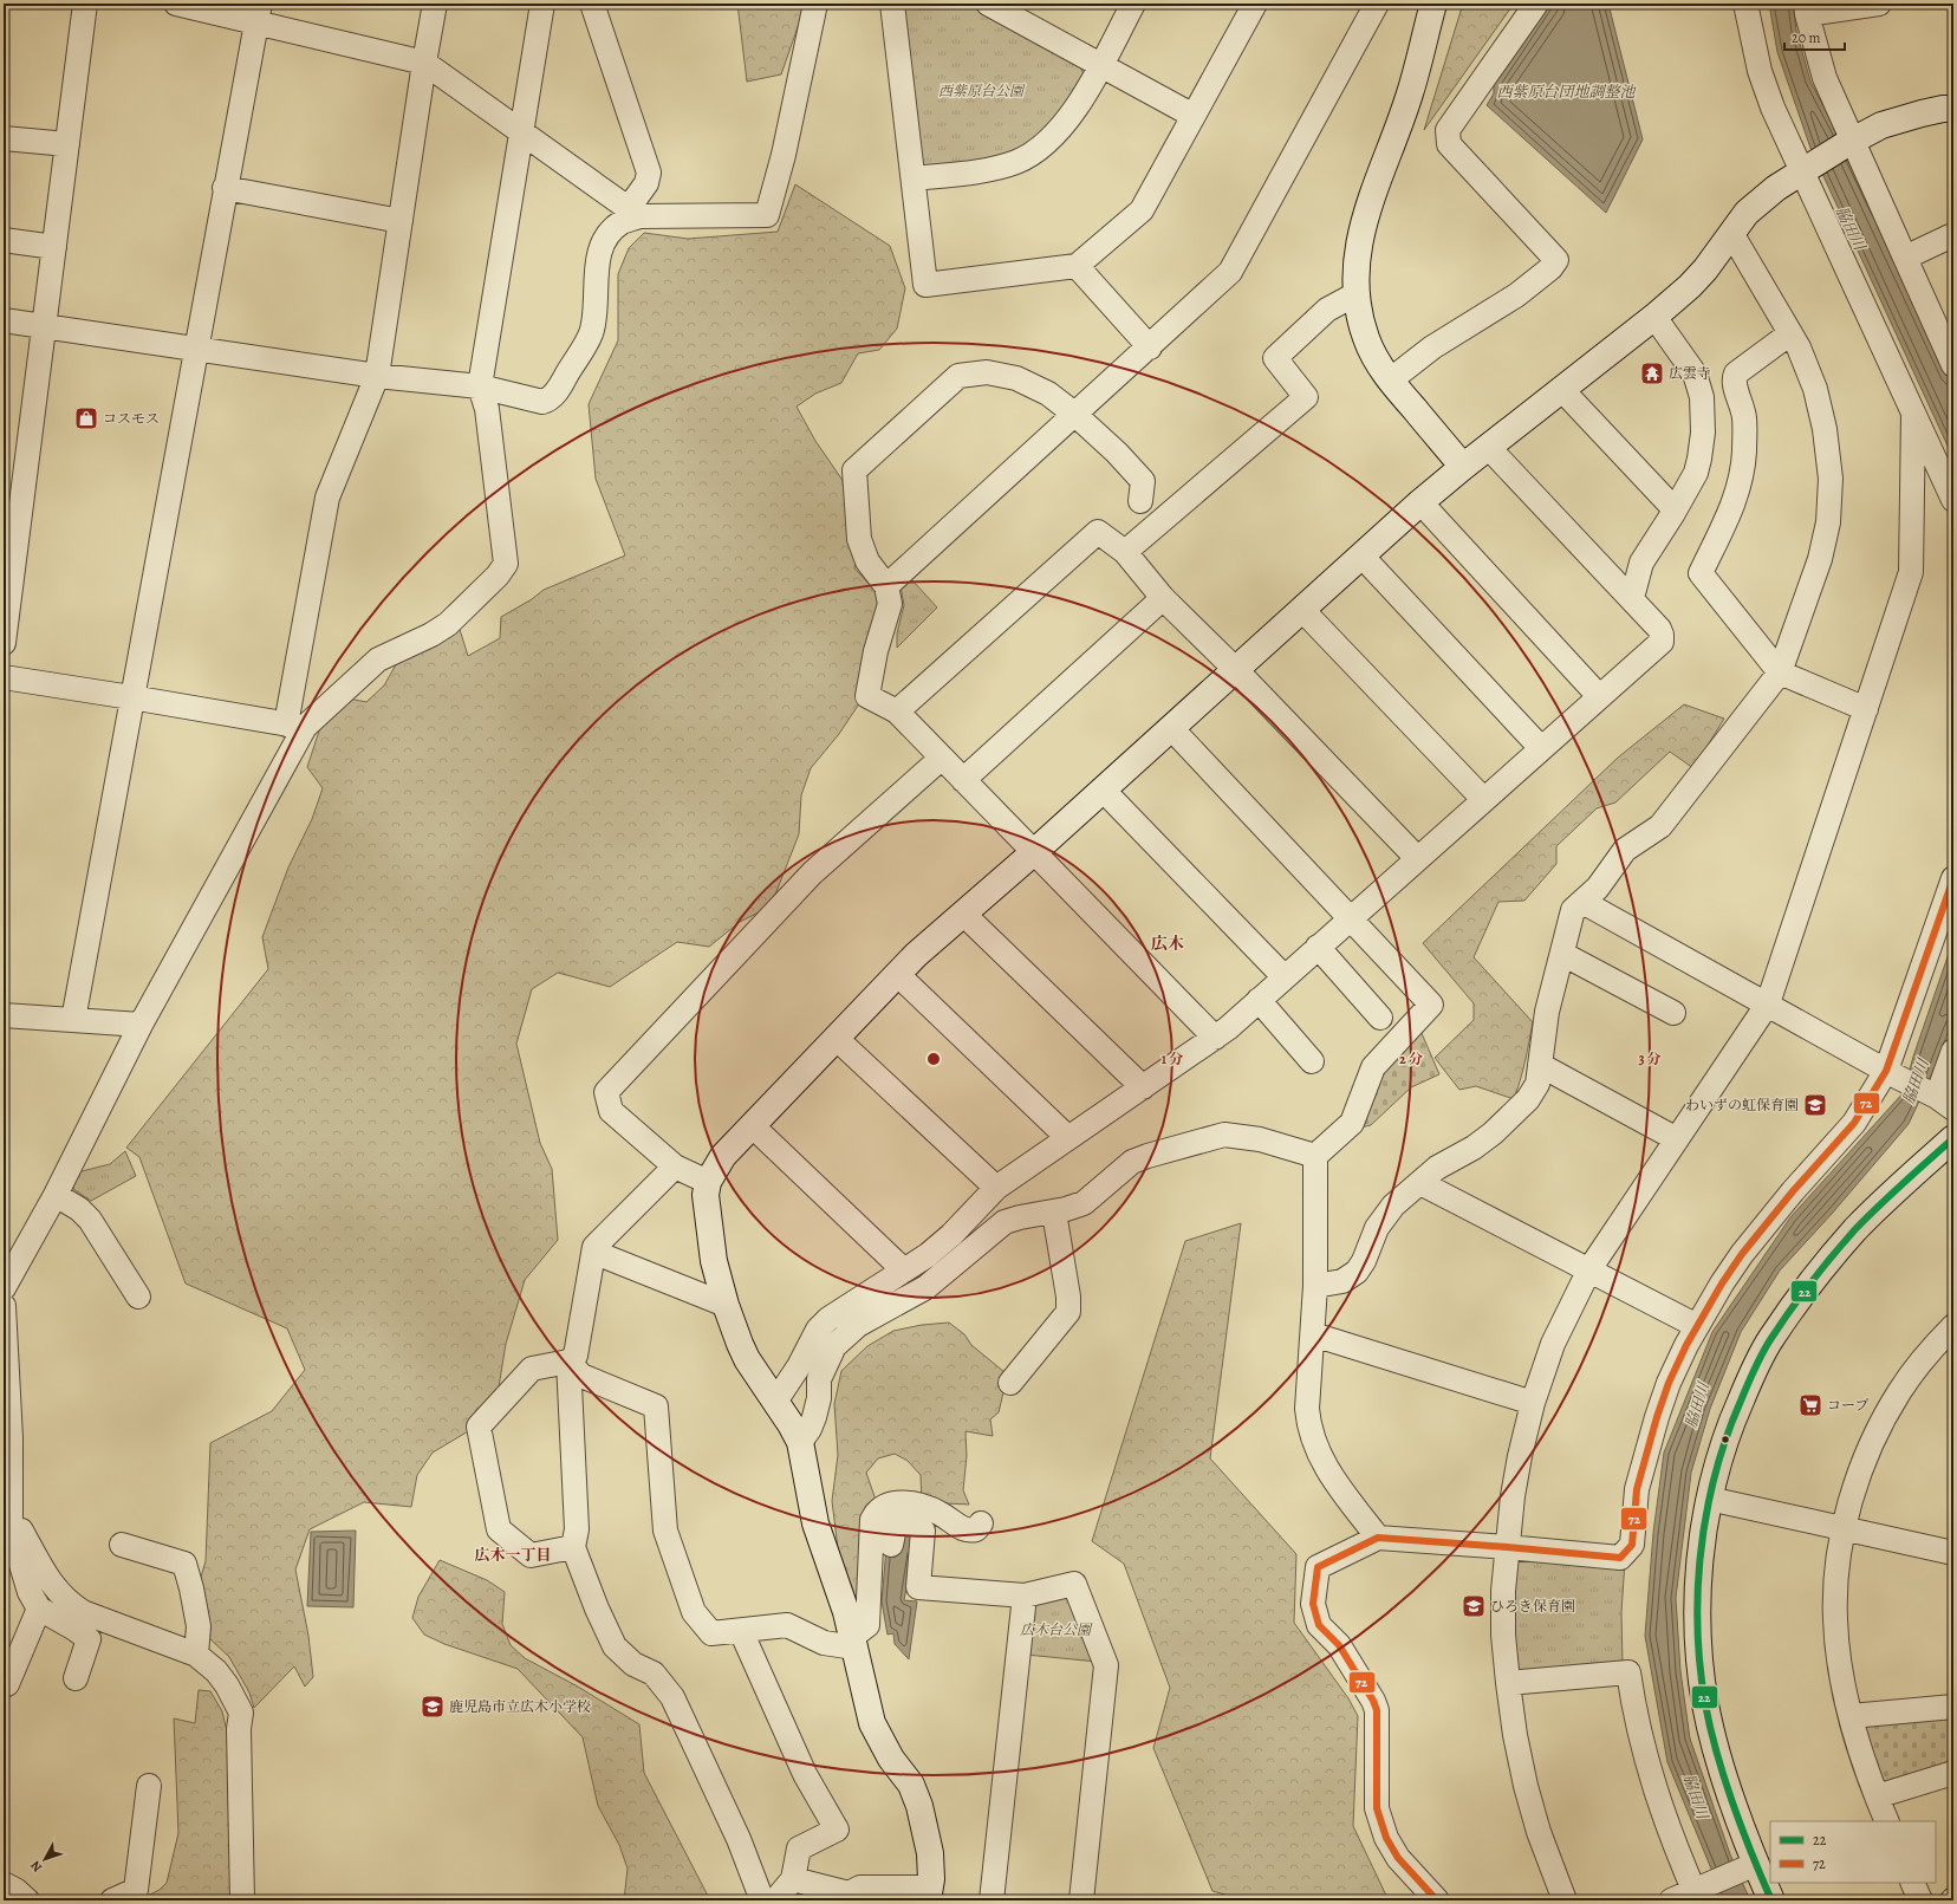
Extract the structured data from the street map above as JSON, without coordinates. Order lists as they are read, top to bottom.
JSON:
{
  "districts": ["広木", "広木一丁目"],
  "water": ["西紫原台団地調整池", "脇田川"],
  "parks": ["西紫原台公園", "広木台公園"],
  "places": {
    "temple": ["広雲寺"],
    "shop": ["コスモス"],
    "school or university": ["わいずの虹保育園", "ひろき保育園", "鹿児島市立広木小学校"],
    "supermarket": ["コープ"]
  },
  "lines": ["transit line 72", "transit line 22"],
  "legend": ["22", "72"],
  "scale_bar": "20 m",
  "north": "bottom left",
  "rings": ["1 分", "2 分", "3 分"]
}
